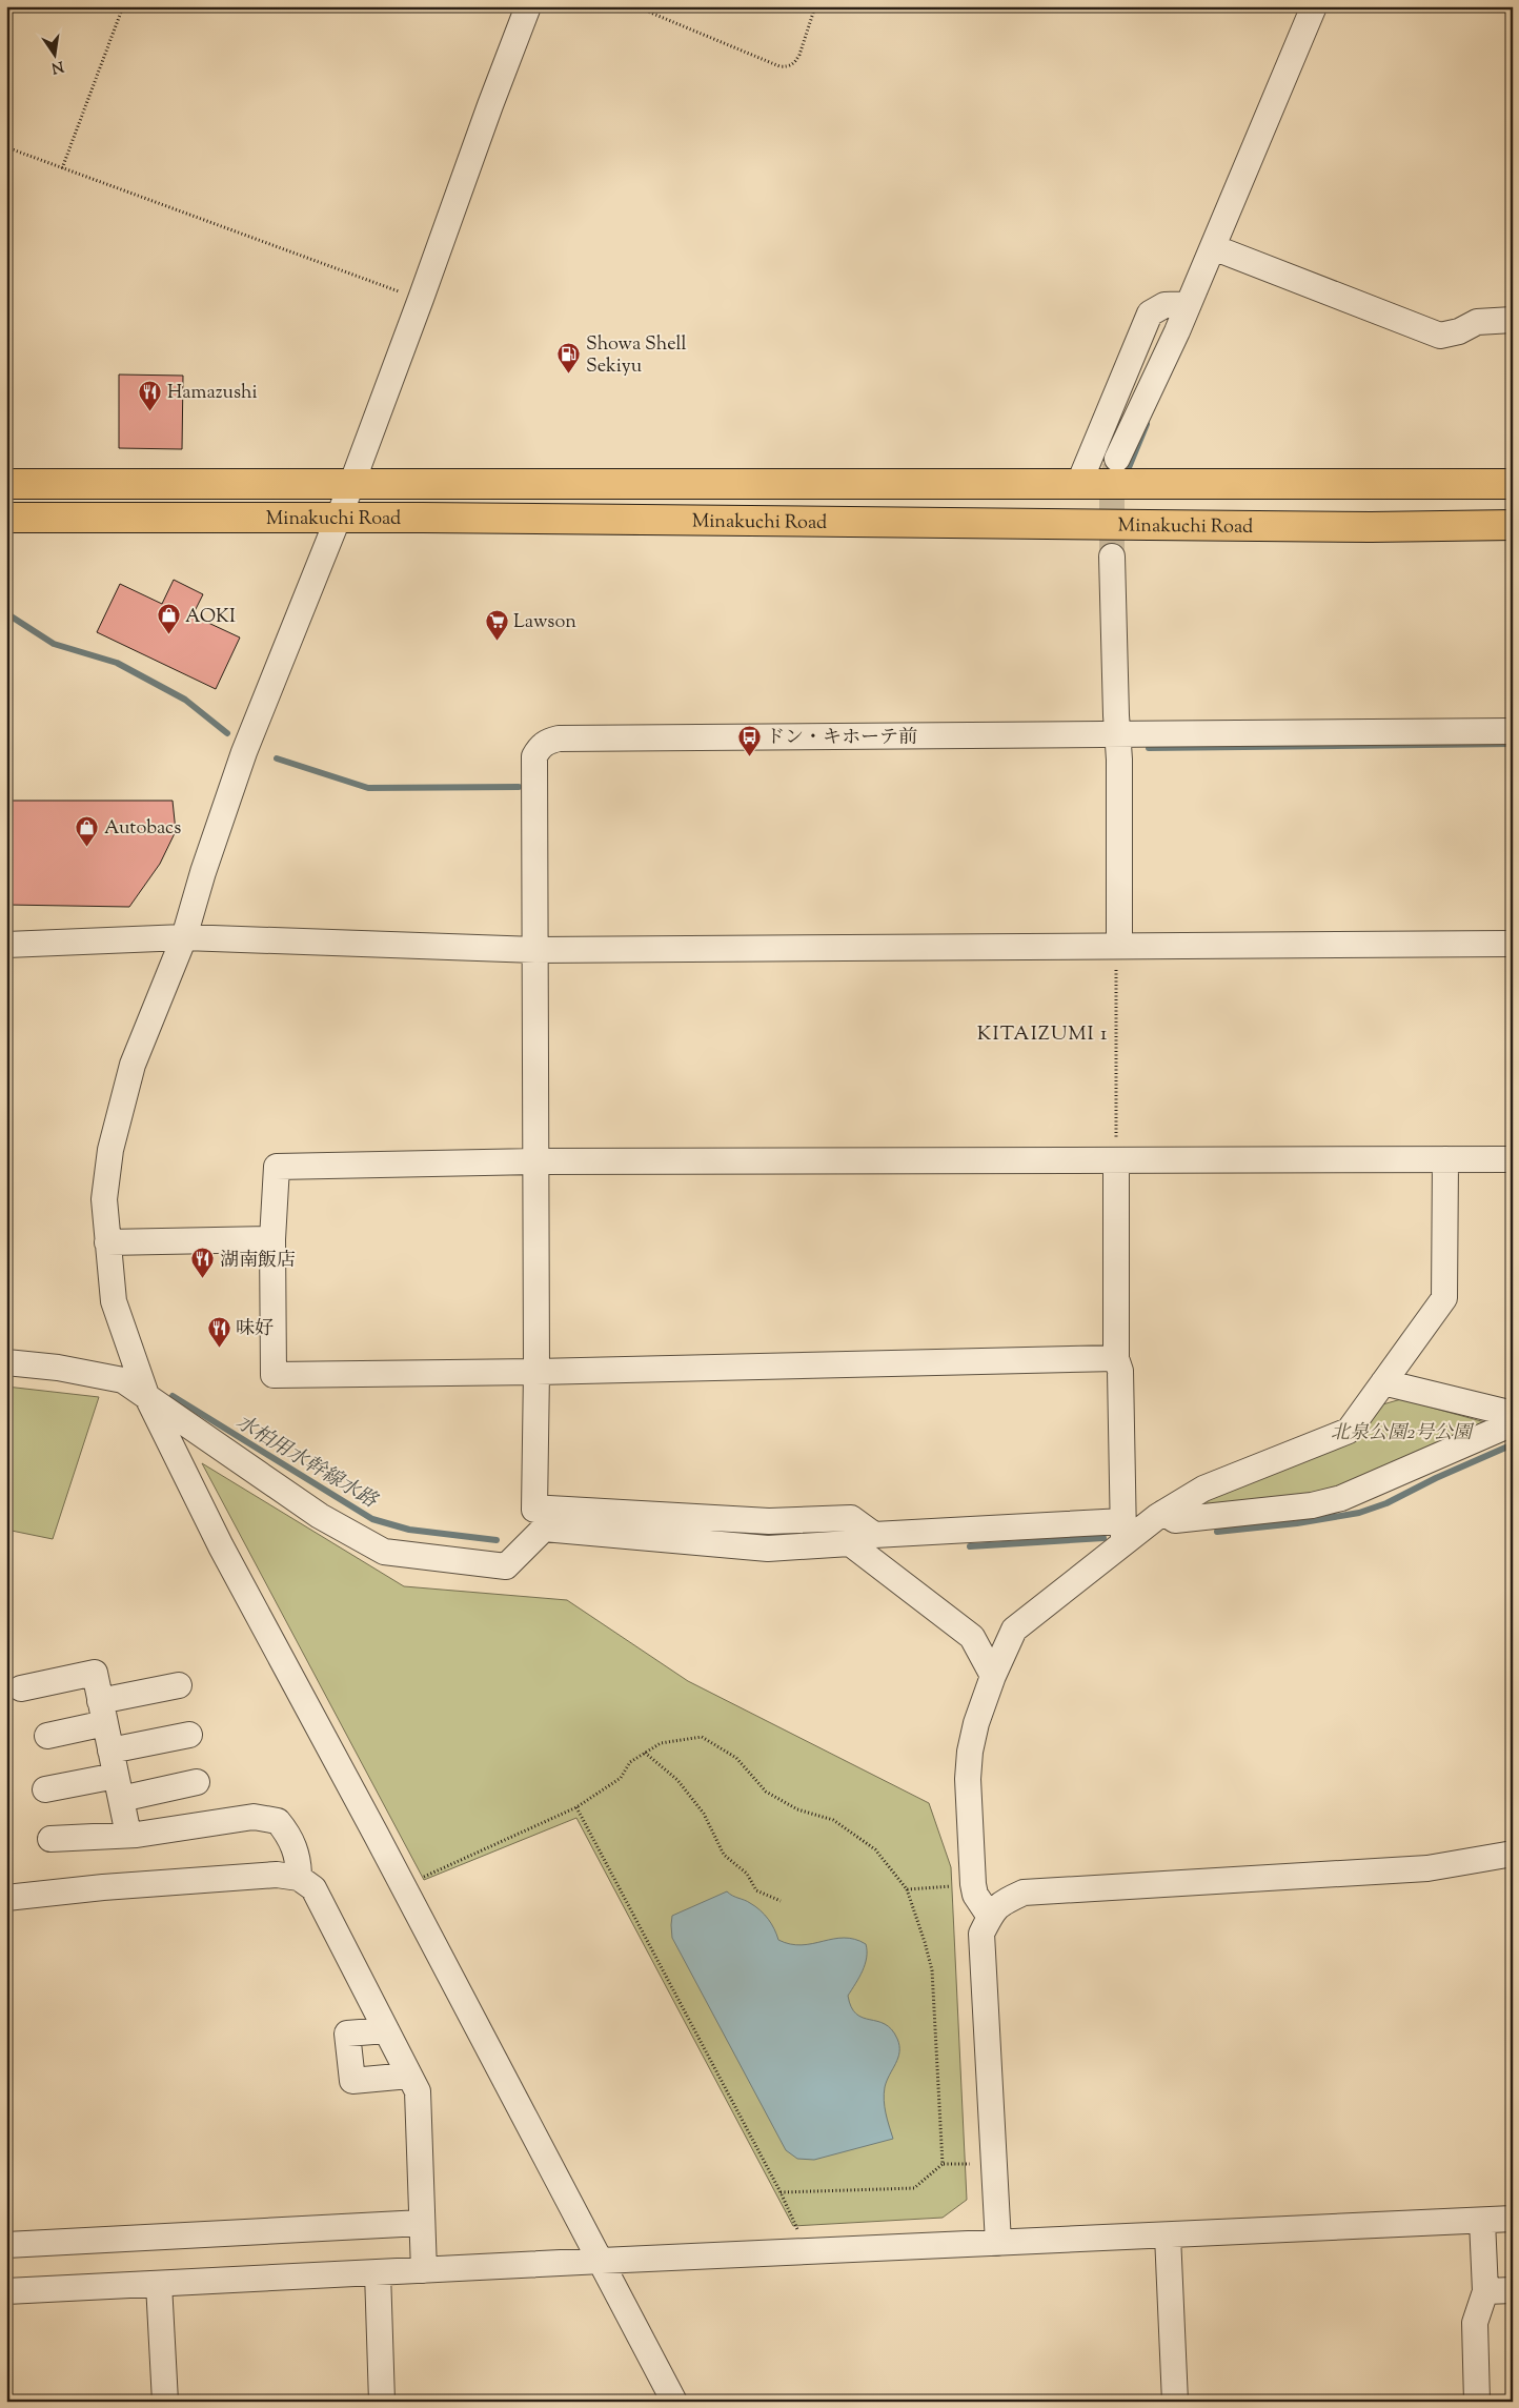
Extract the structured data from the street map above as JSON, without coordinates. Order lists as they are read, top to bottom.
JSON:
{
  "streets": {
    "highway": ["Minakuchi Road"]
  },
  "districts": ["KITAIZUMI 1"],
  "water": ["水柏用水幹線水路"],
  "parks": ["北泉公園2号公園"],
  "places": {
    "fuel station": ["Showa Shell Sekiyu"],
    "restaurant": ["Hamazushi", "湖南飯店", "味好"],
    "shop": ["AOKI", "Autobacs"],
    "supermarket": ["Lawson"],
    "bus stop": ["ドン・キホーテ前"]
  },
  "north": "bottom"
}
